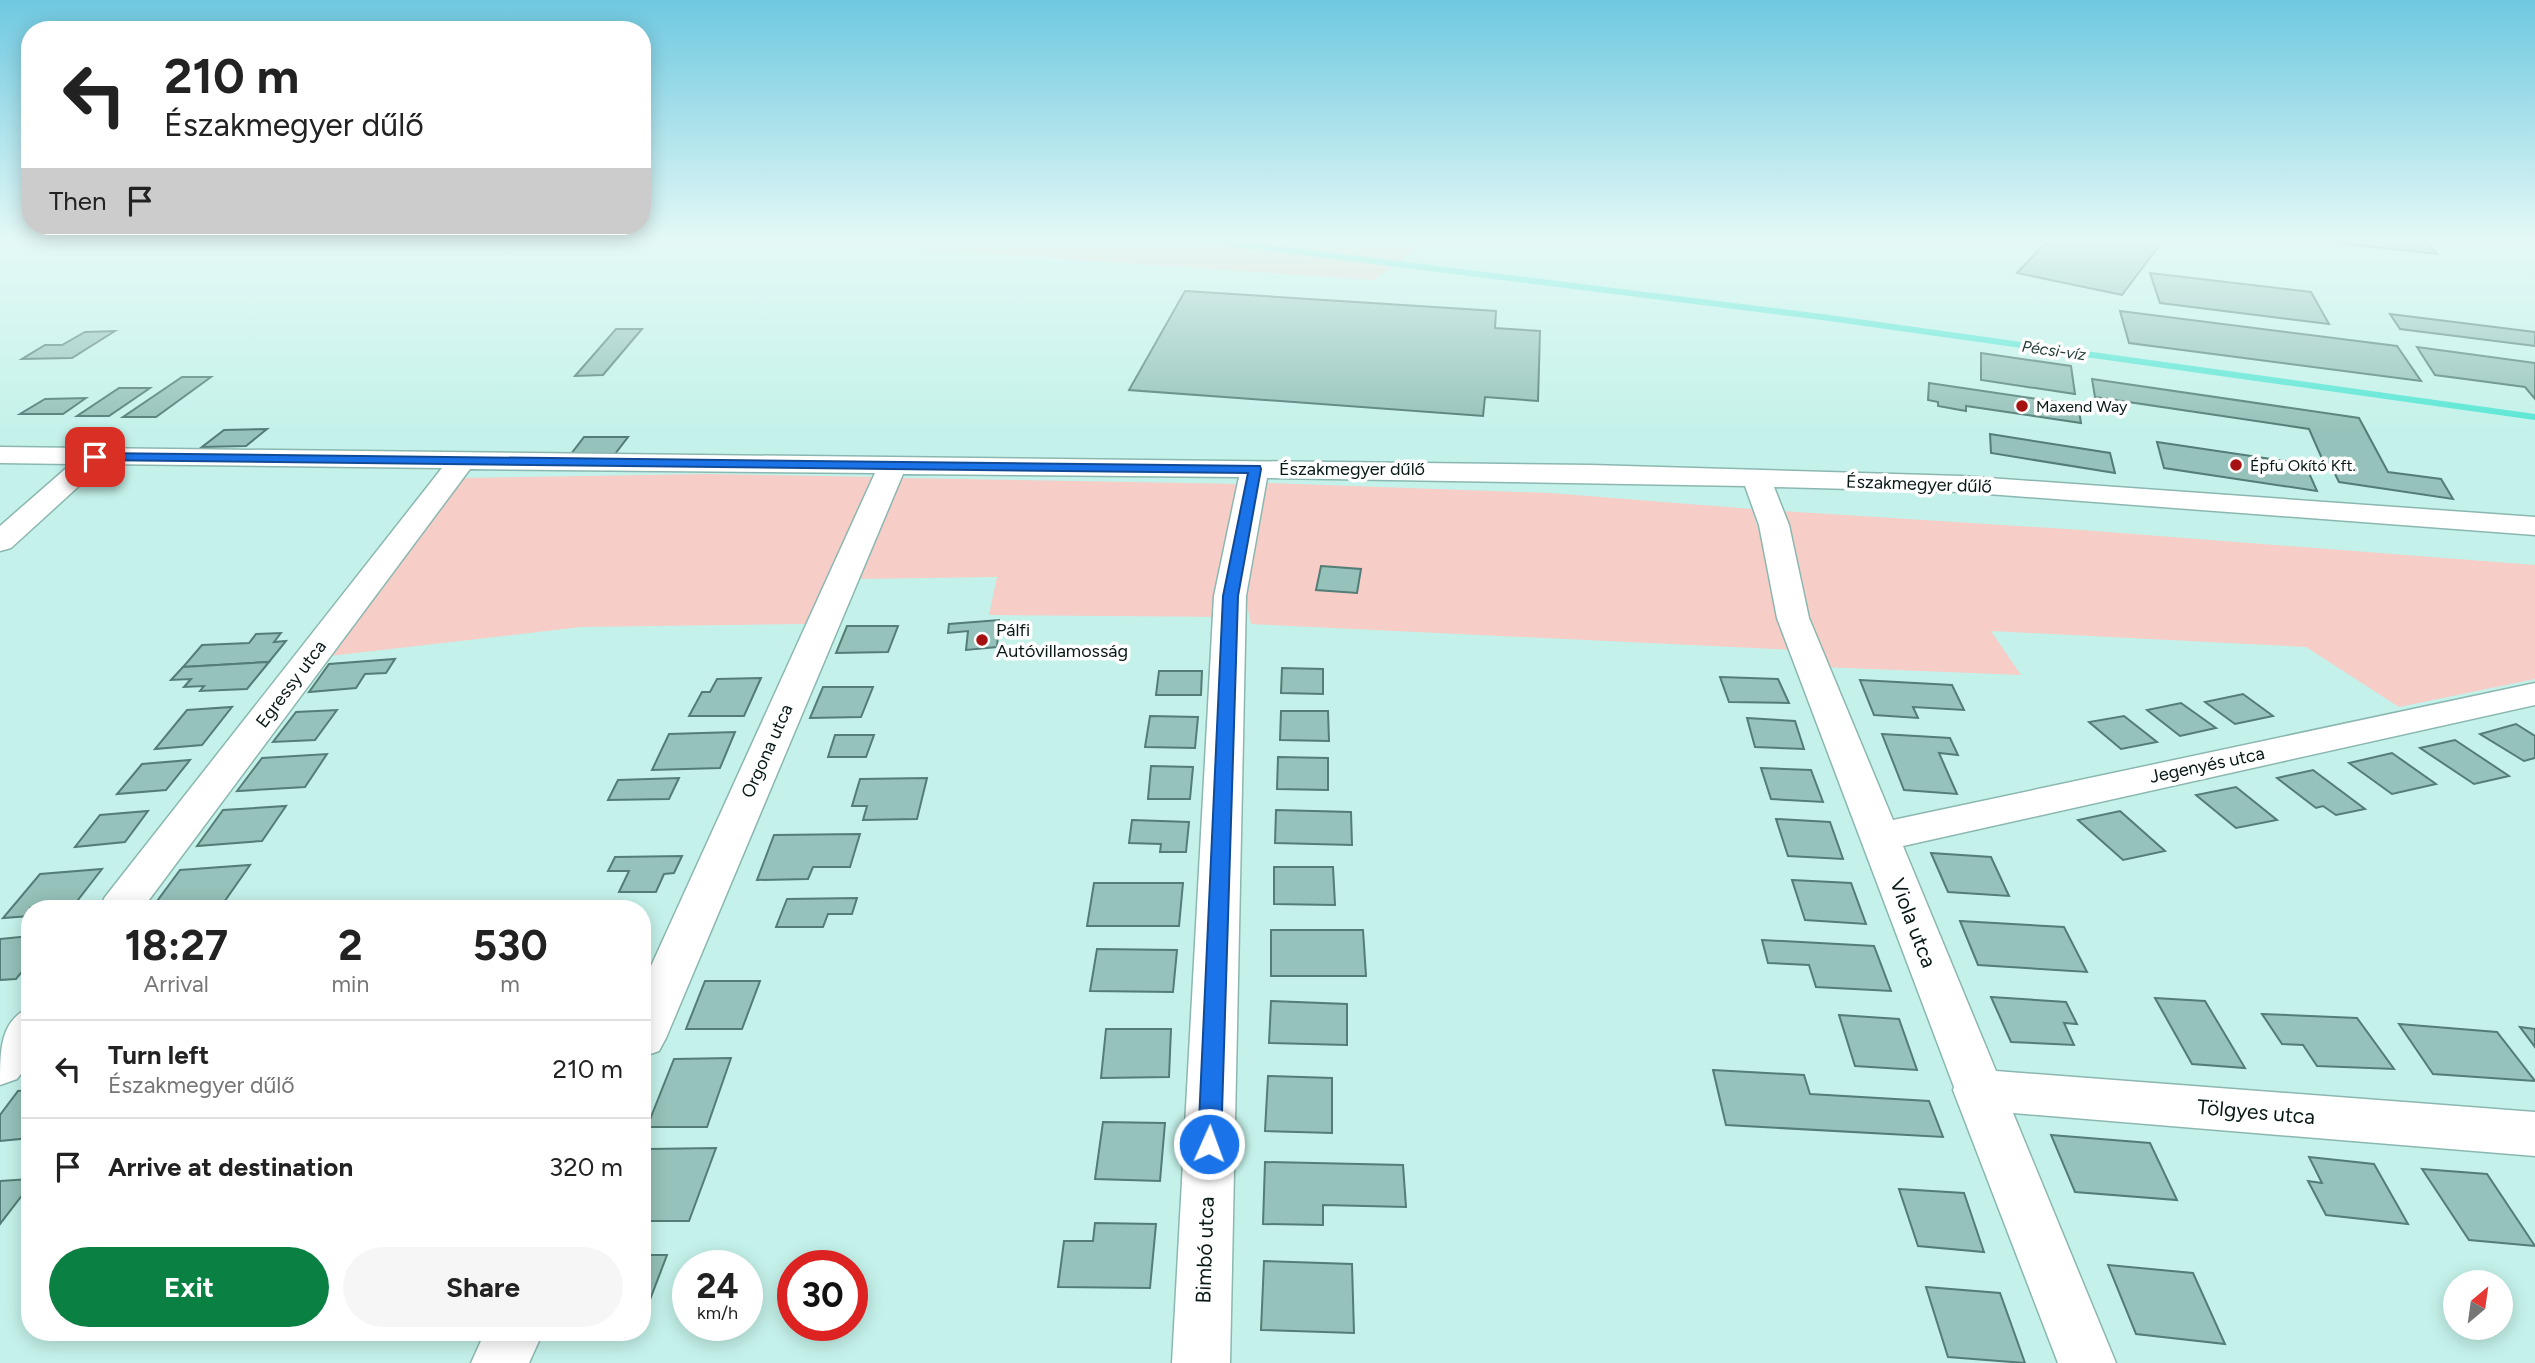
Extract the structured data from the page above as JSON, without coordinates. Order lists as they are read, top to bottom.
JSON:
{
  "streets": {
    "street": [
      "Északmegyer dűlő",
      "Egressy utca",
      "Orgona utca",
      "Jegenyés utca",
      "Viola utca",
      "Tölgyes utca",
      "Bimbó utca"
    ]
  },
  "crossings": [
    ["Északmegyer dűlő", "Egressy utca"],
    ["Északmegyer dűlő", "Orgona utca"],
    ["Északmegyer dűlő", "Viola utca"],
    ["Északmegyer dűlő", "Bimbó utca"],
    ["Jegenyés utca", "Viola utca"],
    ["Viola utca", "Tölgyes utca"]
  ],
  "water": ["Pécsi-víz"],
  "places": ["Maxend Way", "Épfu Okító Kft.", "Pálfi Autóvillamosság"],
  "north": "top right",
  "page": {
    "turn": ["210 m", "Északmegyer dűlő"],
    "then": "Then",
    "eta": [
      "18:27",
      "Arrival",
      "2",
      "min",
      "530",
      "m"
    ],
    "list": [
      {
        "name": "Turn left",
        "note": "Északmegyer dűlő",
        "value": "210 m"
      },
      {
        "name": "Arrive at destination",
        "value": "320 m"
      }
    ],
    "buttons": ["Exit", "Share"],
    "speed": "24 km/h",
    "limit": "30"
  }
}
